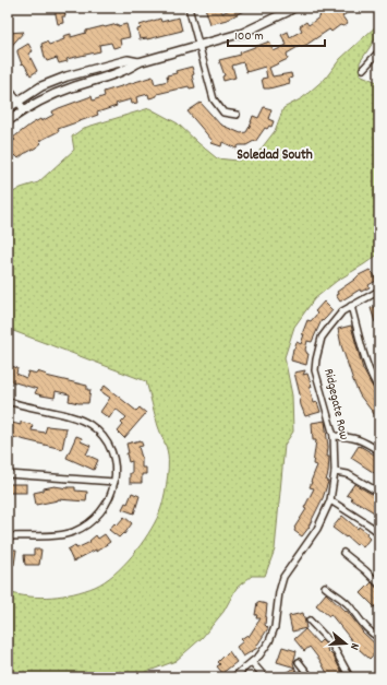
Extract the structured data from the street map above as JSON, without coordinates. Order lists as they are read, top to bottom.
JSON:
{
  "streets": {
    "street": ["Ridgegate Row"]
  },
  "districts": ["Soledad South"],
  "scale_bar": "100 m",
  "north": "right"
}
